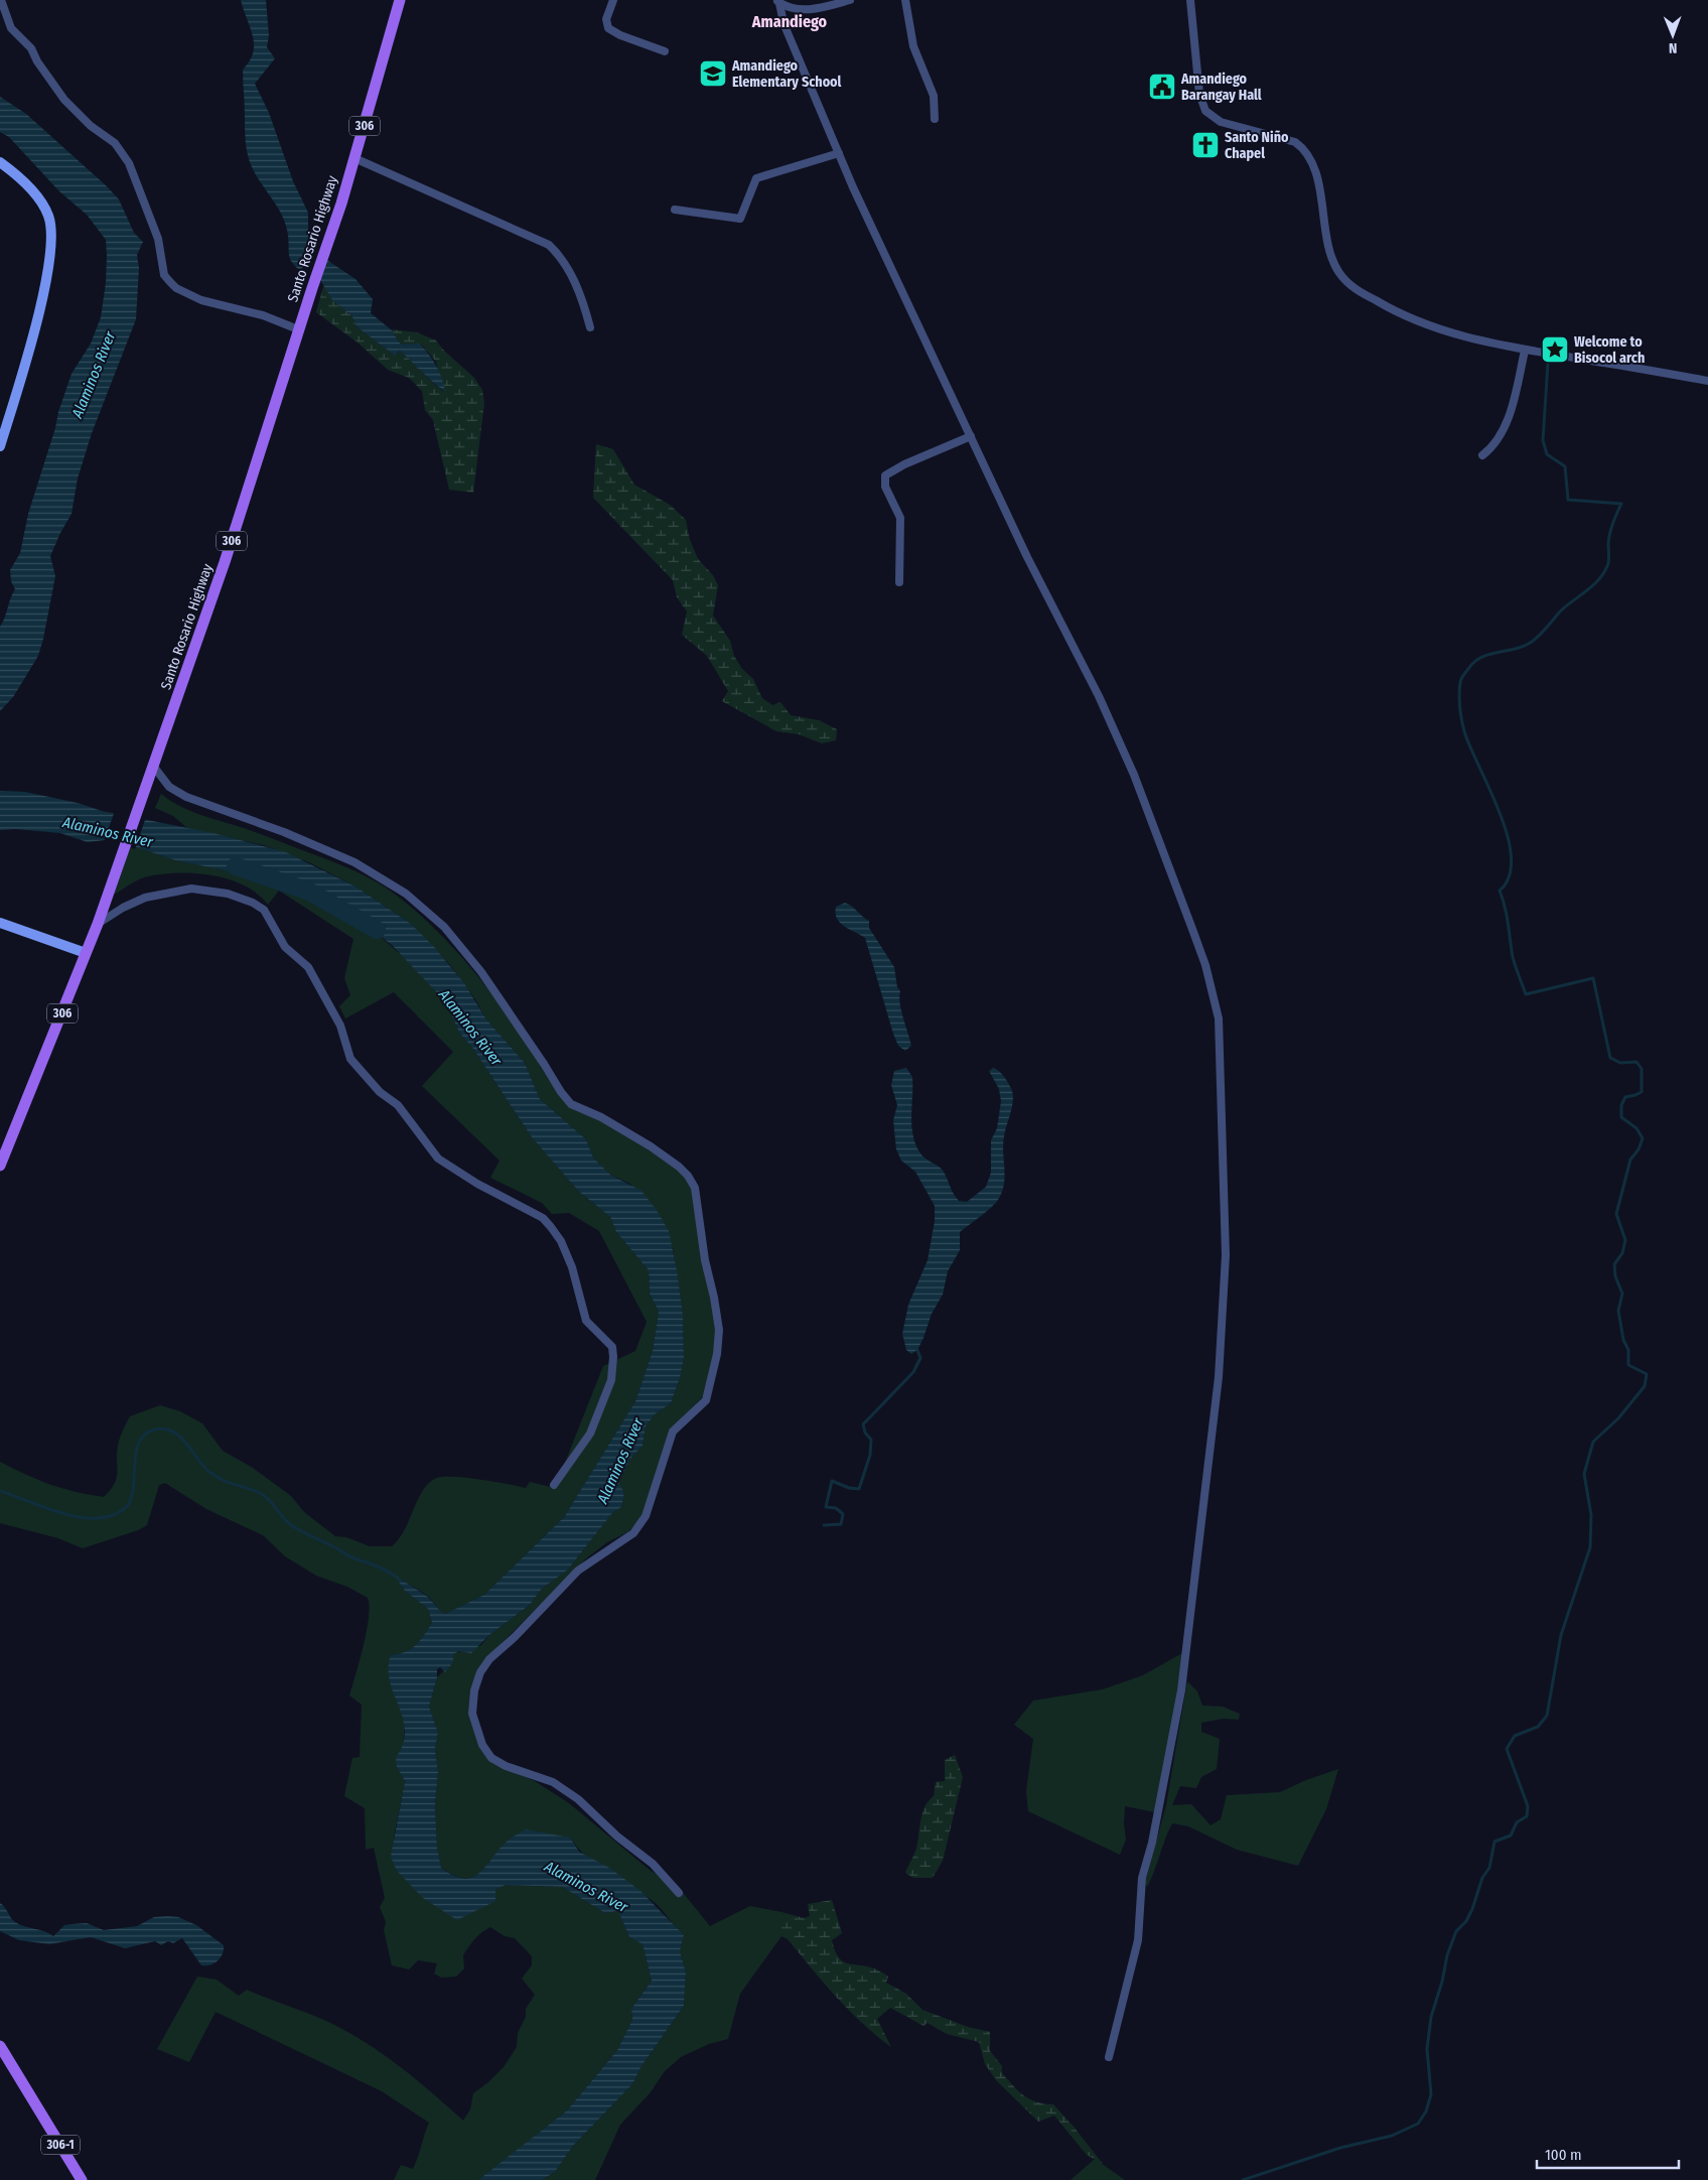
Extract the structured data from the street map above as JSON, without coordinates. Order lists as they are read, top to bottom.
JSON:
{
  "streets": {
    "main road": ["306", "Santo Rosario Highway", "306-1"]
  },
  "districts": ["Amandiego"],
  "water": ["Alaminos River"],
  "places": {
    "school or university": ["Amandiego Elementary School"],
    "public building": ["Amandiego Barangay Hall"],
    "church": ["Santo Niño Chapel"],
    "place": ["Welcome to Bisocol arch"]
  },
  "scale_bar": "100 m",
  "north": "bottom"
}
